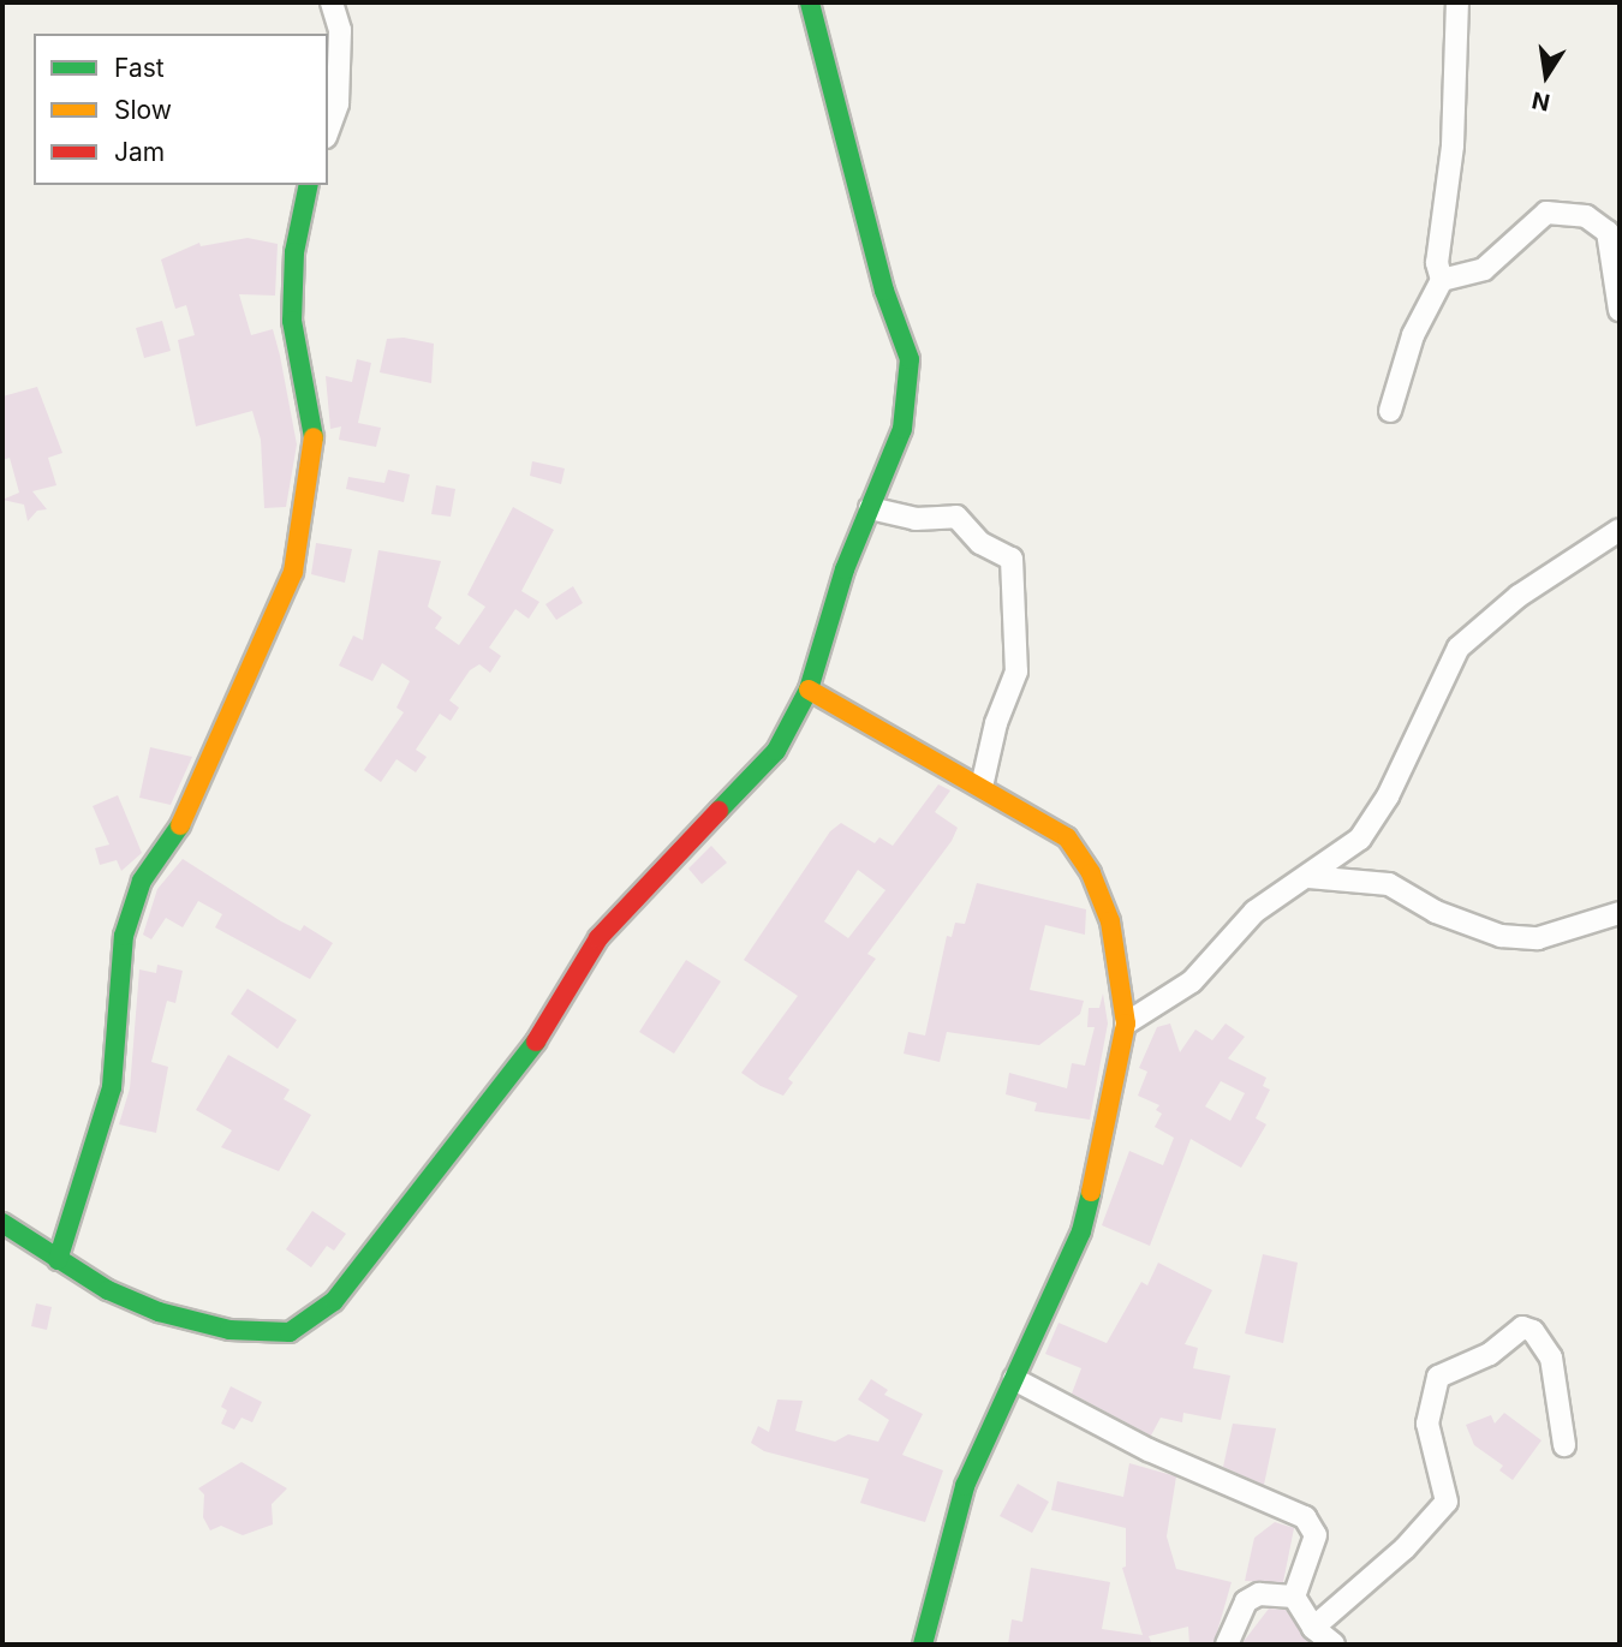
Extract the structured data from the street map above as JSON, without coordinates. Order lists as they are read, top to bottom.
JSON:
{
  "legend": ["Fast", "Slow", "Jam"],
  "north": "bottom"
}
